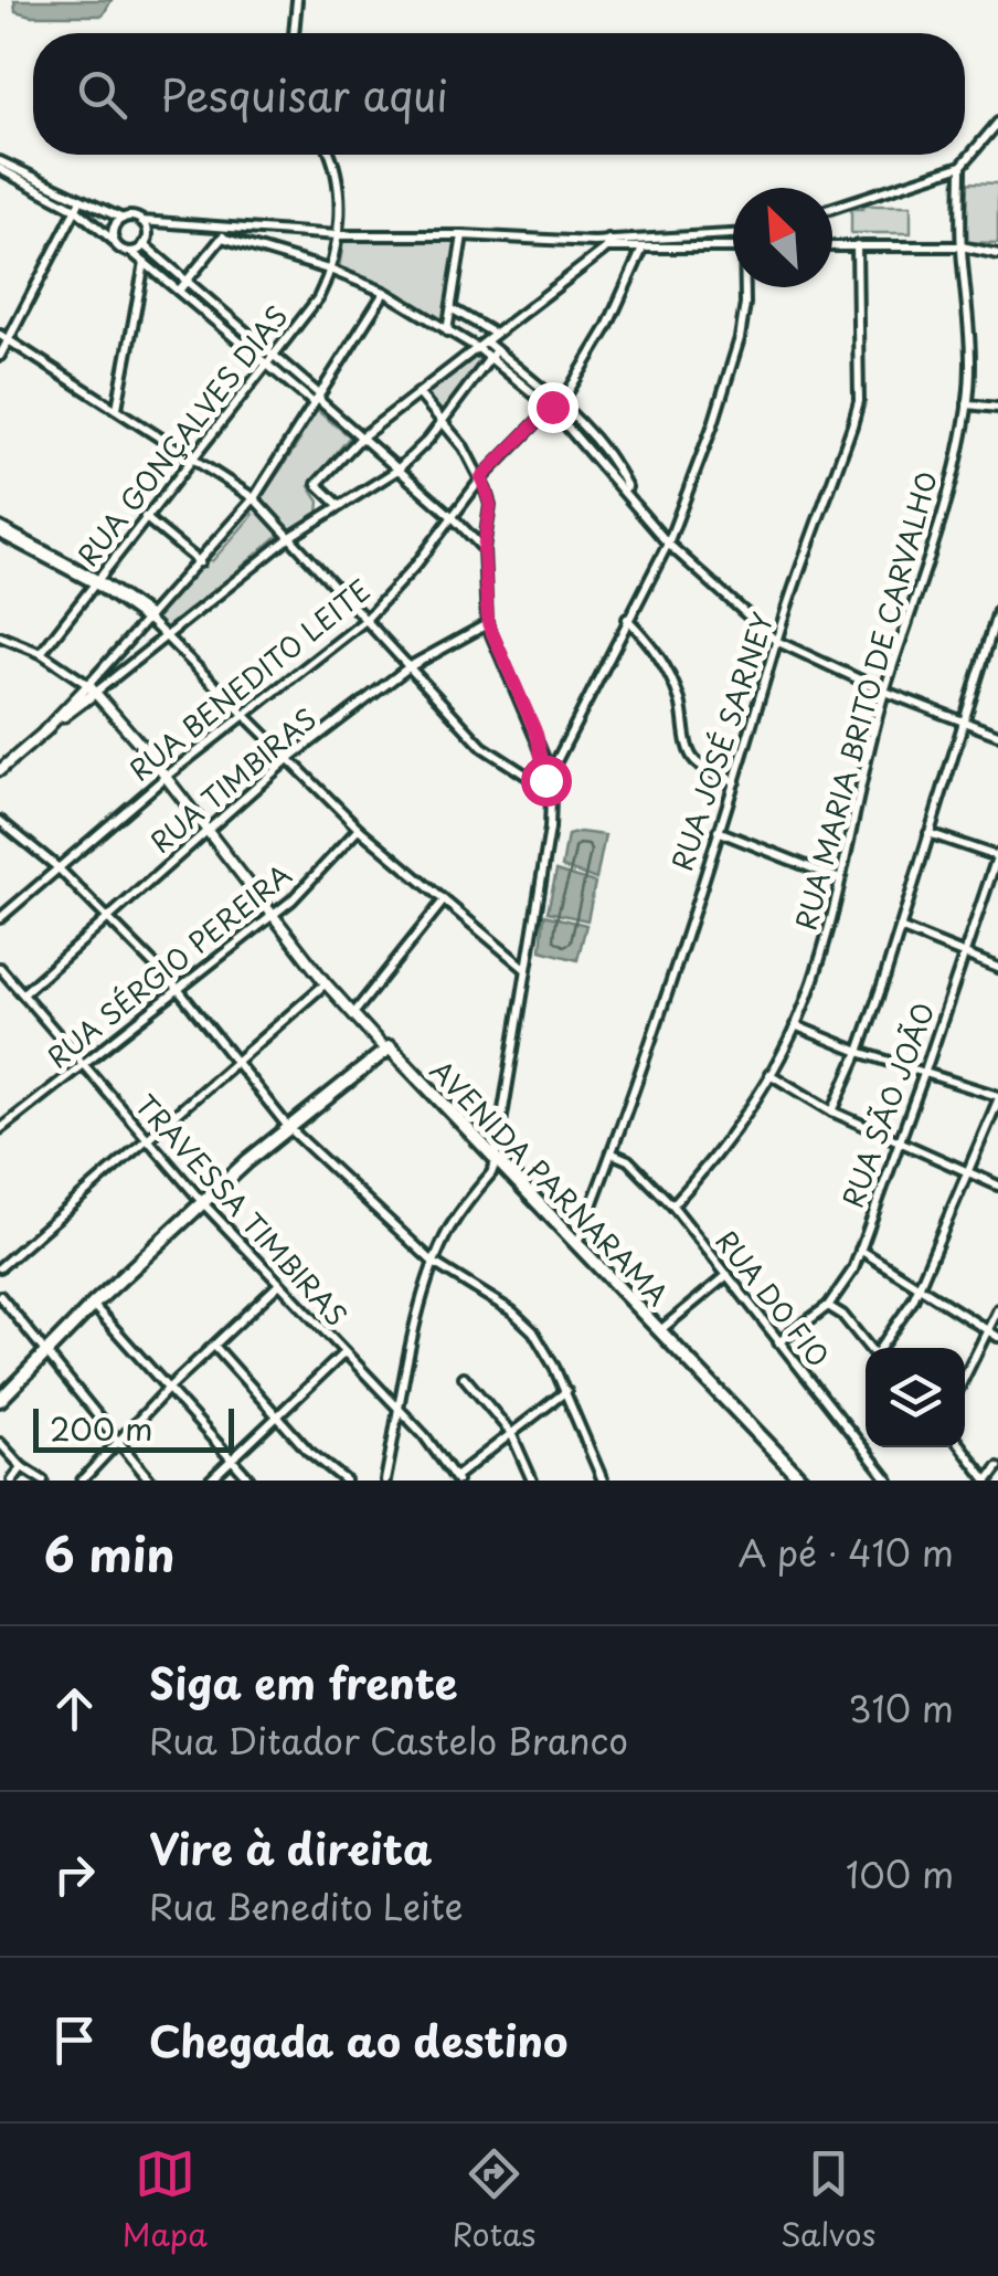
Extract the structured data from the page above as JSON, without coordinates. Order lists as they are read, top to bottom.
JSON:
{
  "streets": {
    "main road": ["AVENIDA PARNARAMA"],
    "street": [
      "RUA GONÇALVES DIAS",
      "RUA BENEDITO LEITE",
      "RUA MARIA BRITO DE CARVALHO",
      "RUA JOSÉ SARNEY",
      "RUA TIMBIRAS",
      "RUA SÉRGIO PEREIRA",
      "RUA SÃO JOÃO",
      "TRAVESSA TIMBIRAS",
      "RUA DO FIO"
    ]
  },
  "crossings": [
    ["RUA BENEDITO LEITE", "AVENIDA PARNARAMA"],
    ["RUA MARIA BRITO DE CARVALHO", "RUA DO FIO"],
    ["RUA JOSÉ SARNEY", "AVENIDA PARNARAMA"],
    ["RUA JOSÉ SARNEY", "RUA DO FIO"],
    ["RUA TIMBIRAS", "AVENIDA PARNARAMA"],
    ["RUA TIMBIRAS", "TRAVESSA TIMBIRAS"],
    ["RUA SÉRGIO PEREIRA", "AVENIDA PARNARAMA"],
    ["RUA SÉRGIO PEREIRA", "TRAVESSA TIMBIRAS"],
    ["RUA SÃO JOÃO", "RUA DO FIO"]
  ],
  "scale_bar": "200 m",
  "north": "top left",
  "page": {
    "search": "Pesquisar aqui",
    "scale": "200 m",
    "heading": ["6 min", "A pé · 410 m"],
    "list": [
      ["Siga em frente", "Rua Ditador Castelo Branco", "310 m"],
      ["Vire à direita", "Rua Benedito Leite", "100 m"],
      "Chegada ao destino"
    ],
    "nav": ["Mapa", "Rotas", "Salvos"]
  }
}
